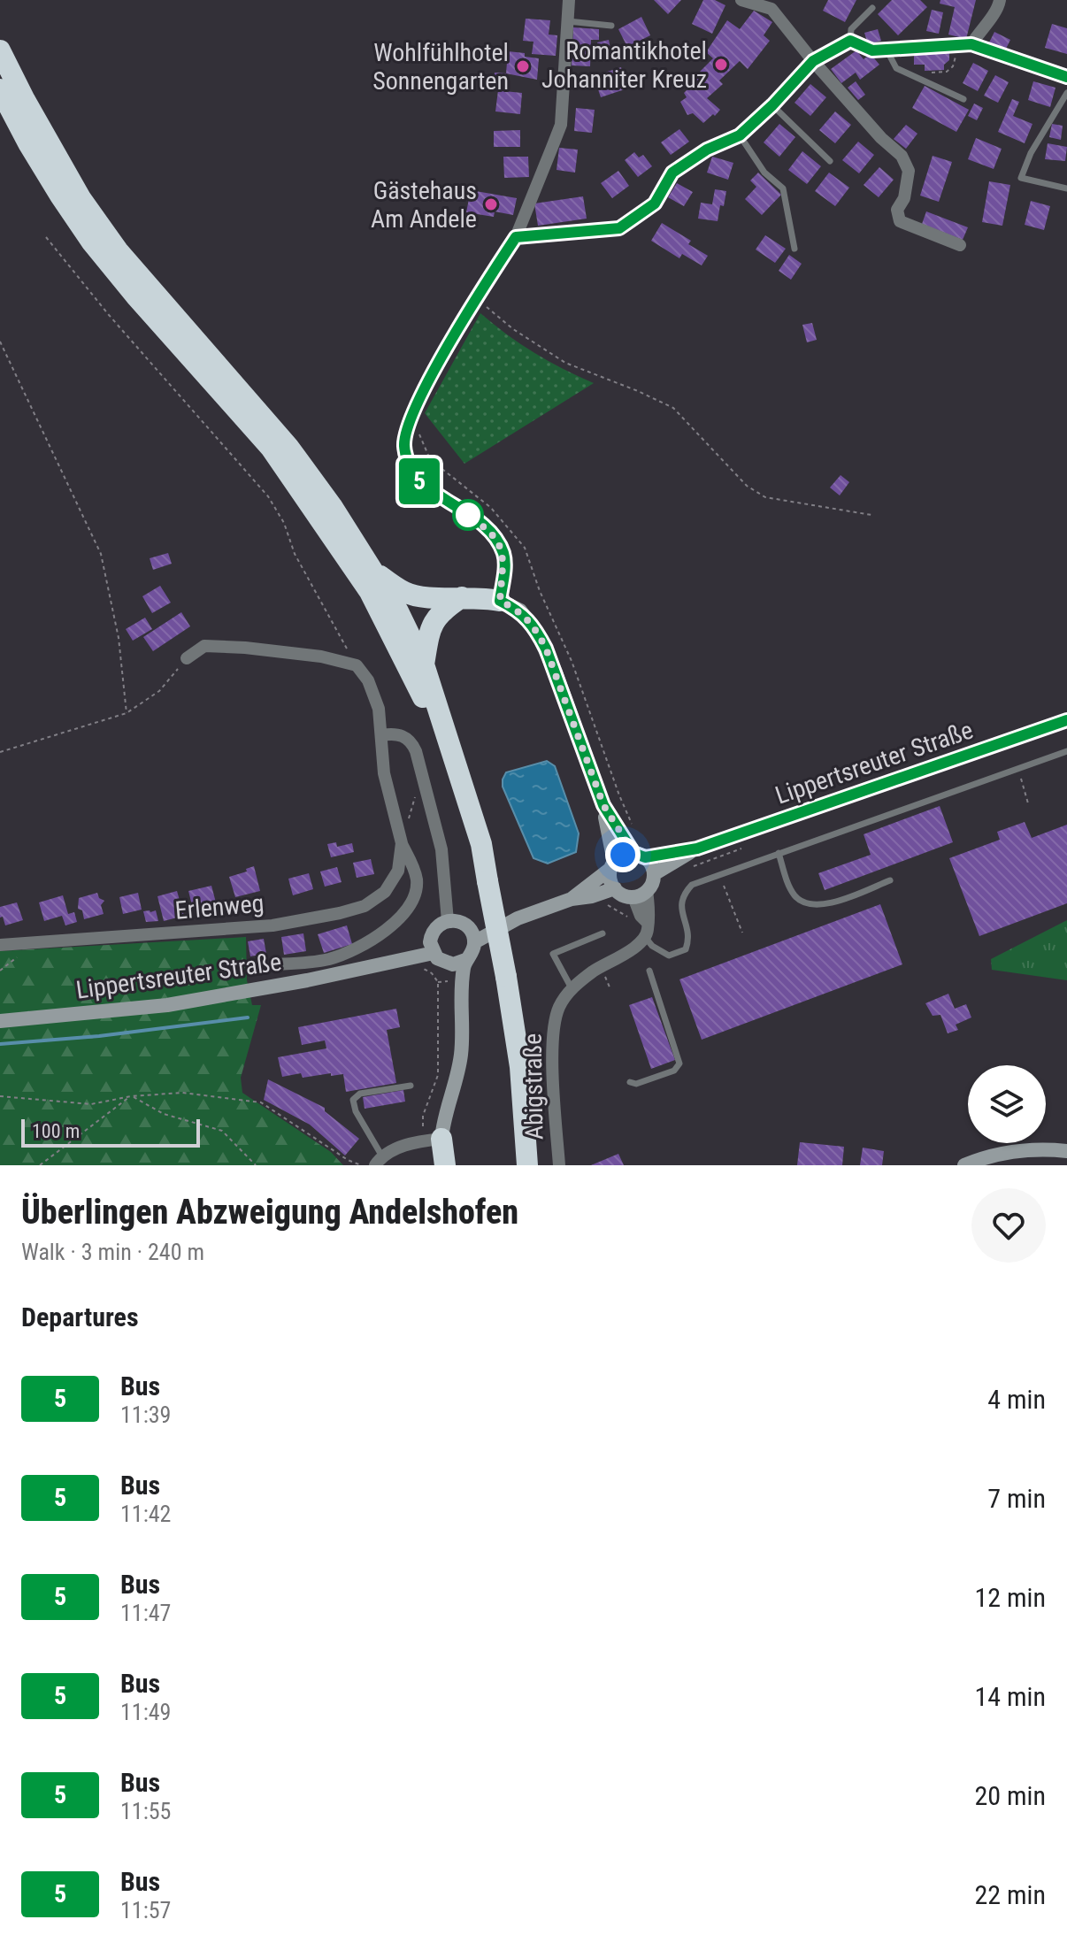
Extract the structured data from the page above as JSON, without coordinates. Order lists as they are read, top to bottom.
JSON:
{
  "streets": {
    "main road": ["Lippertsreuter Straße"],
    "street": ["Erlenweg", "Abigstraße"]
  },
  "places": ["Romantikhotel Johanniter Kreuz", "Wohlfühlhotel Sonnengarten", "Gästehaus Am Andele"],
  "lines": ["bus line 5"],
  "scale_bar": "100 m",
  "page": {
    "on_map": "5",
    "scale": "100 m",
    "heading": [
      ["Überlingen Abzweigung Andelshofen", "Walk · 3 min · 240 m"],
      "Departures"
    ],
    "list": [
      {
        "mark": "5",
        "name": "Bus",
        "note": "11:39",
        "value": "4 min"
      },
      {
        "mark": "5",
        "name": "Bus",
        "note": "11:42",
        "value": "7 min"
      },
      {
        "mark": "5",
        "name": "Bus",
        "note": "11:47",
        "value": "12 min"
      },
      {
        "mark": "5",
        "name": "Bus",
        "note": "11:49",
        "value": "14 min"
      },
      {
        "mark": "5",
        "name": "Bus",
        "note": "11:55",
        "value": "20 min"
      },
      {
        "mark": "5",
        "name": "Bus",
        "note": "11:57",
        "value": "22 min"
      }
    ]
  }
}
